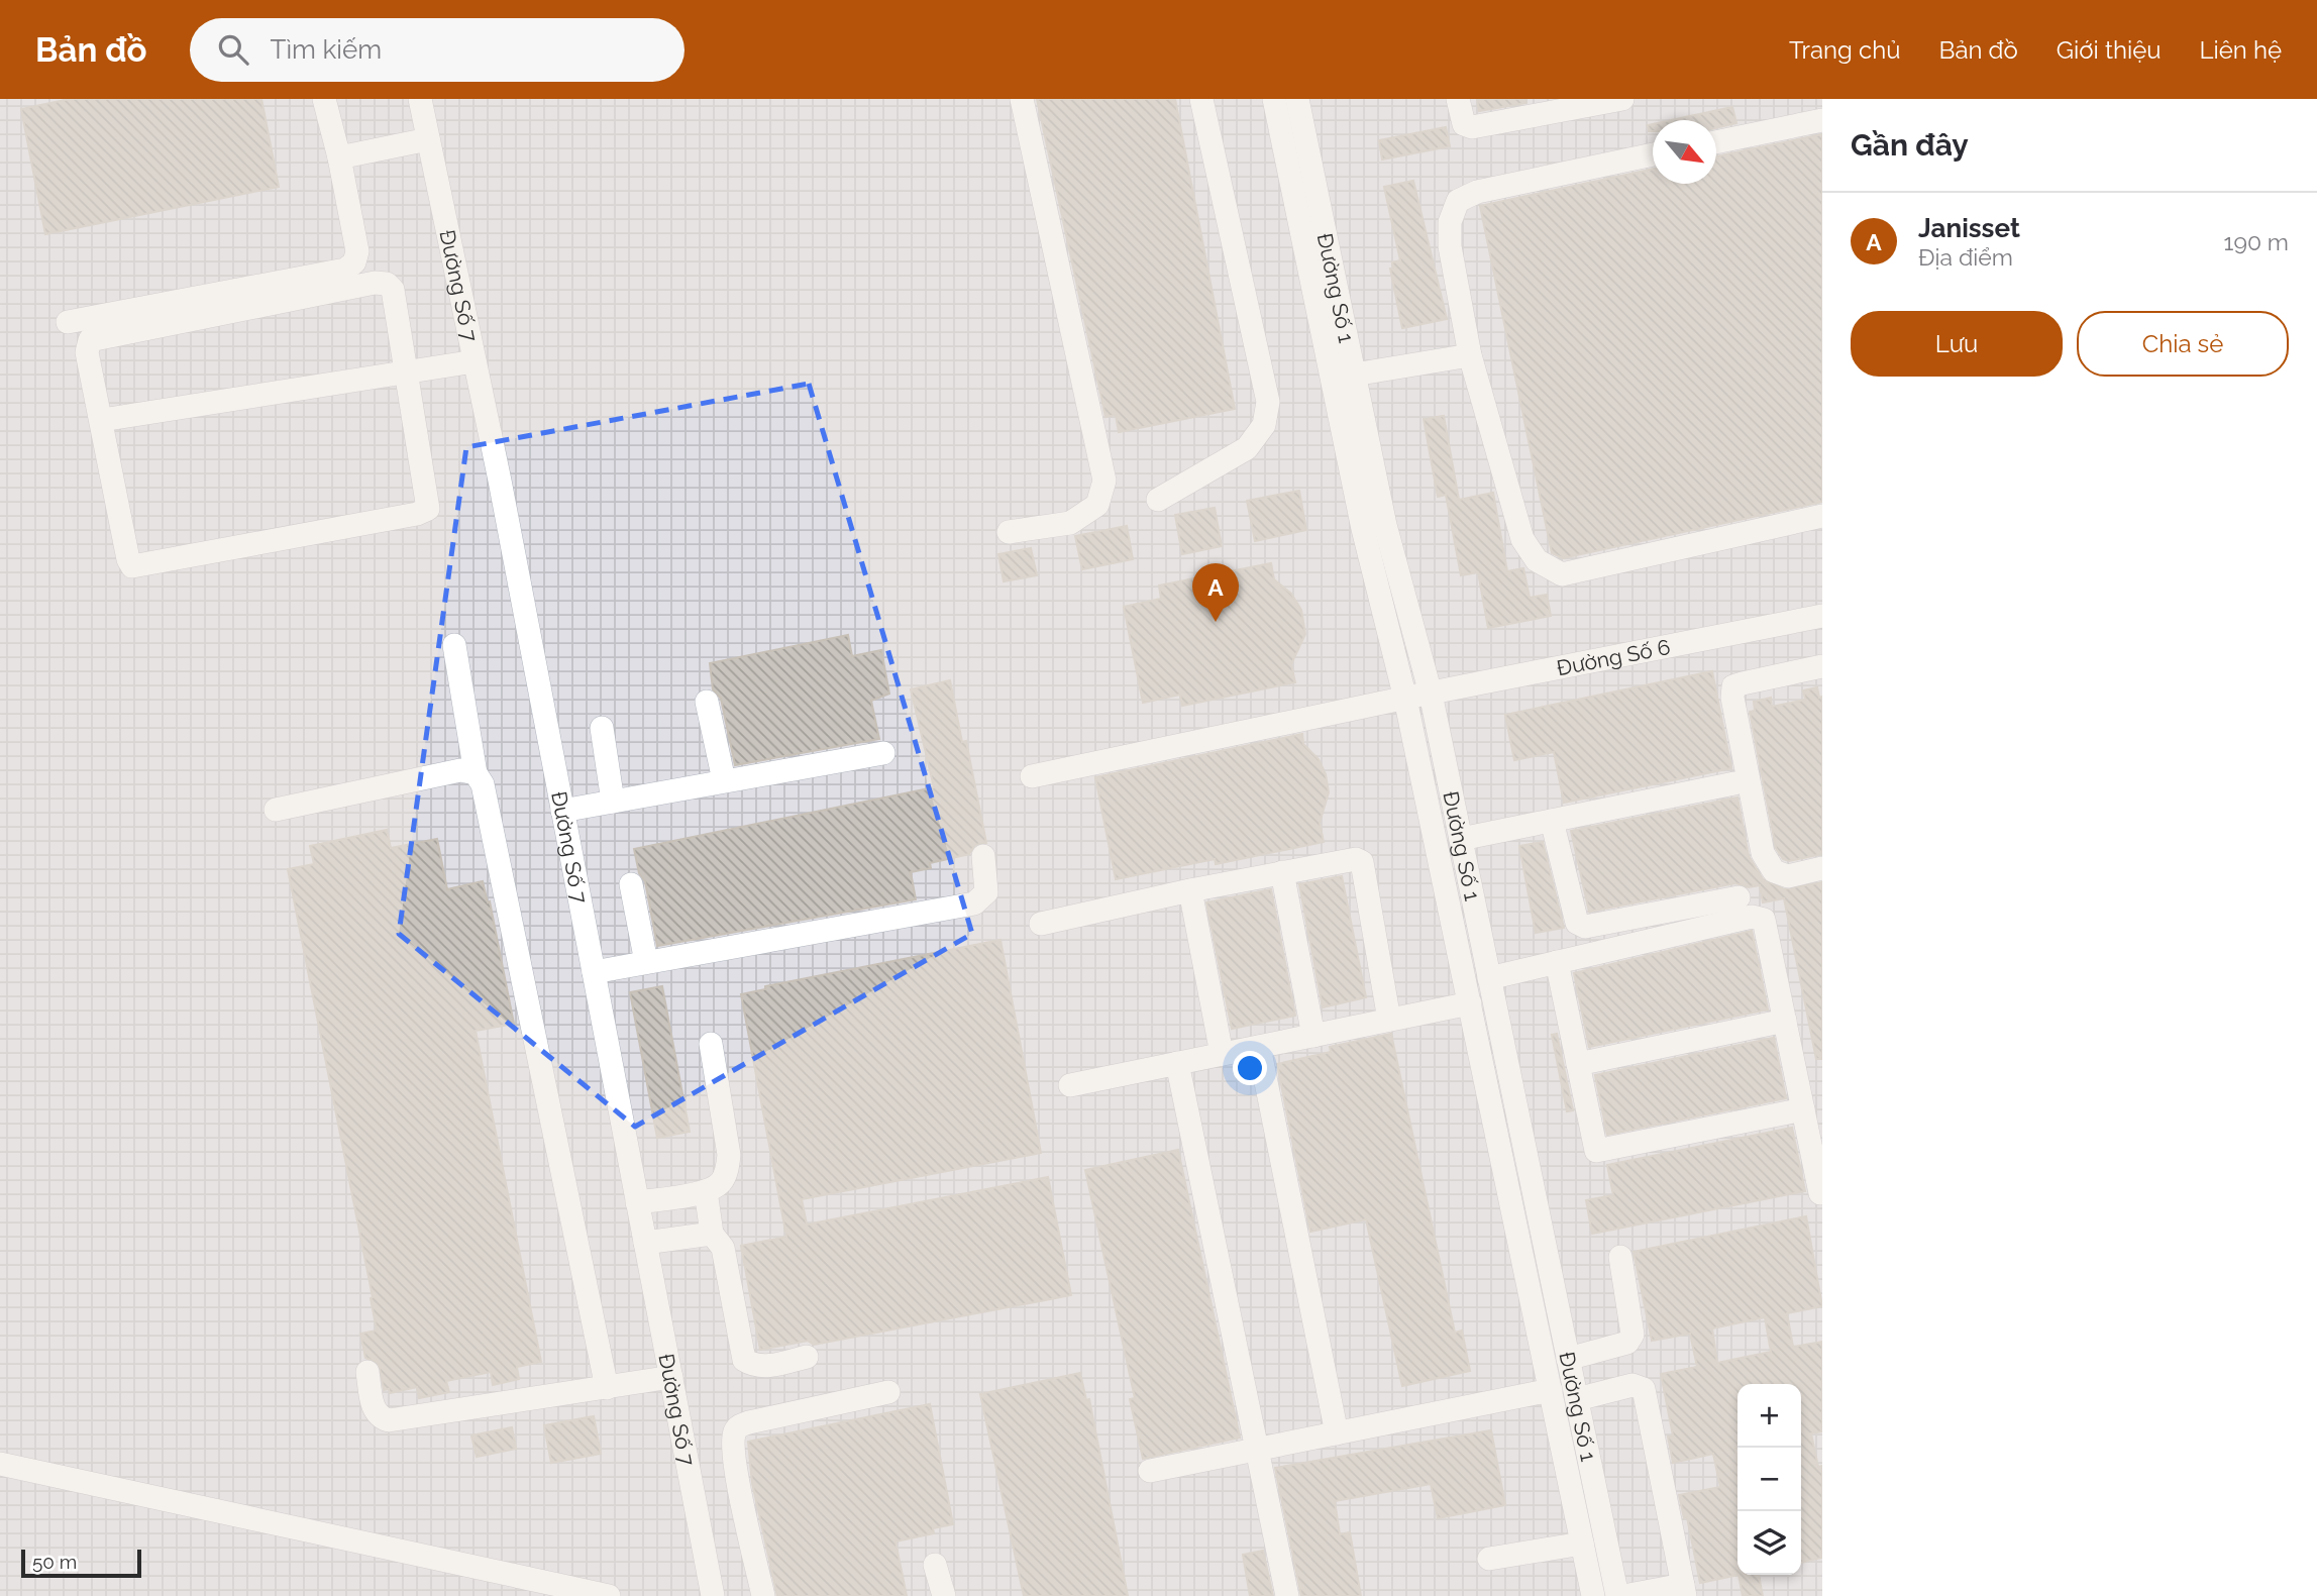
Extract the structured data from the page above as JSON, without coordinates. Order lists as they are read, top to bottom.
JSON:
{
  "streets": {
    "street": ["Đường Số 7", "Đường Số 1", "Đường Số 6"]
  },
  "crossings": [
    ["Đường Số 1", "Đường Số 6"]
  ],
  "scale_bar": "50 m",
  "north": "bottom right",
  "page": {
    "header": "Bản đồ",
    "search": "Tìm kiếm",
    "nav": [
      "Trang chủ",
      "Bản đồ",
      "Giới thiệu",
      "Liên hệ"
    ],
    "heading": "Gần đây",
    "list": [
      {
        "mark": "A",
        "name": "Janisset",
        "note": "Địa điểm",
        "value": "190 m"
      }
    ],
    "buttons": ["Lưu", "Chia sẻ"],
    "pins": "A",
    "map_buttons": ["+", "−"],
    "scale": "50 m"
  }
}
